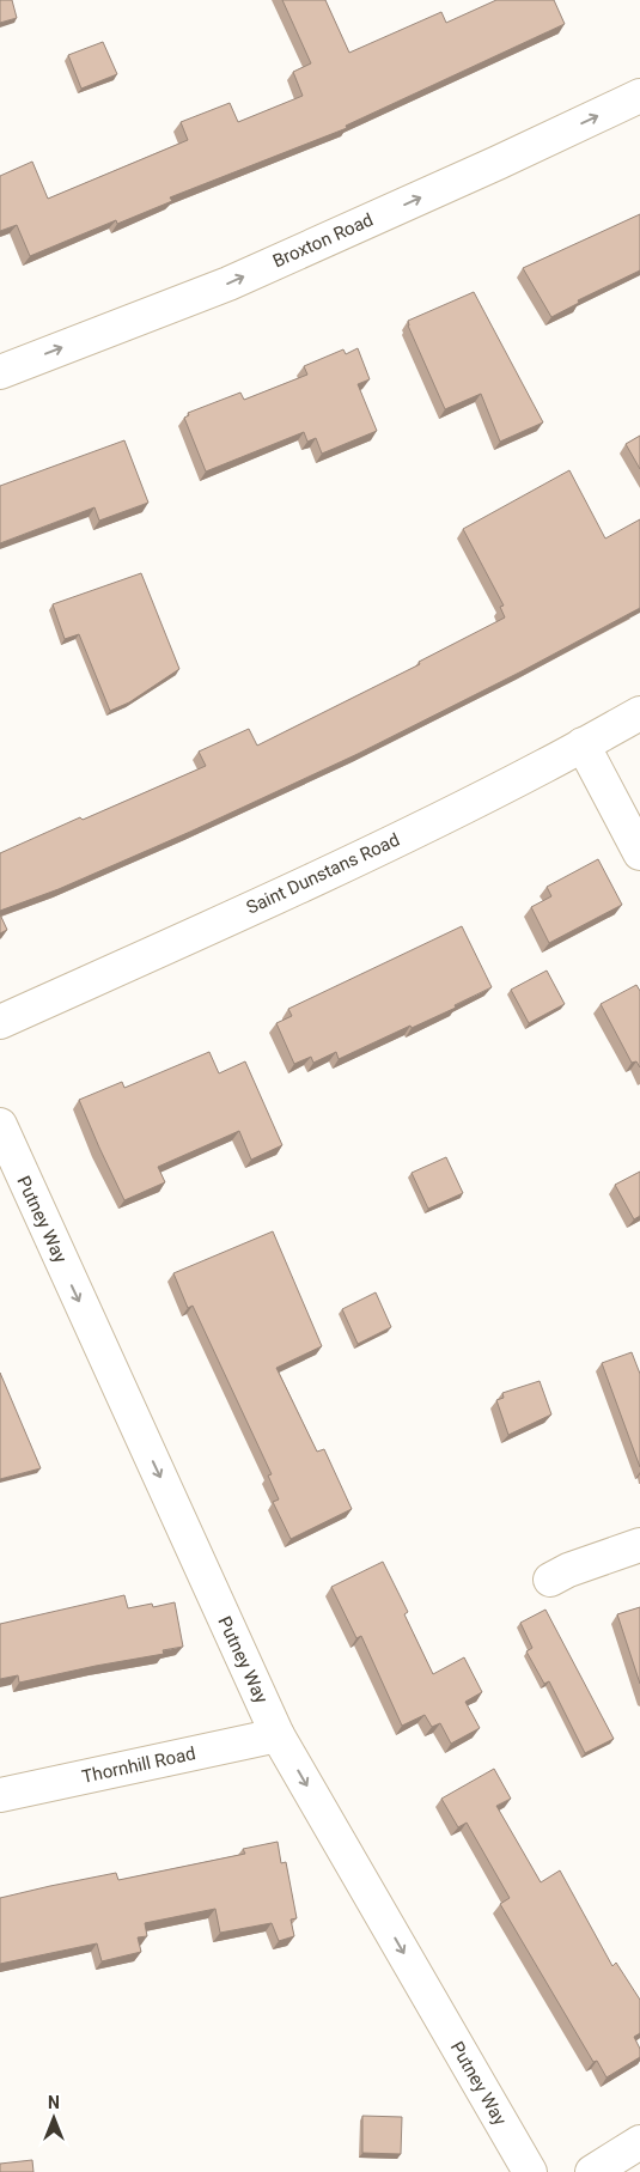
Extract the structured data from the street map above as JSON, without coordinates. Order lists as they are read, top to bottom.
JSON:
{
  "streets": {
    "street": [
      "Broxton Road",
      "Saint Dunstans Road",
      "Putney Way",
      "Thornhill Road"
    ]
  },
  "crossings": [
    ["Putney Way", "Thornhill Road"]
  ],
  "one_way": ["Broxton Road", "Putney Way"],
  "north": "top"
}
